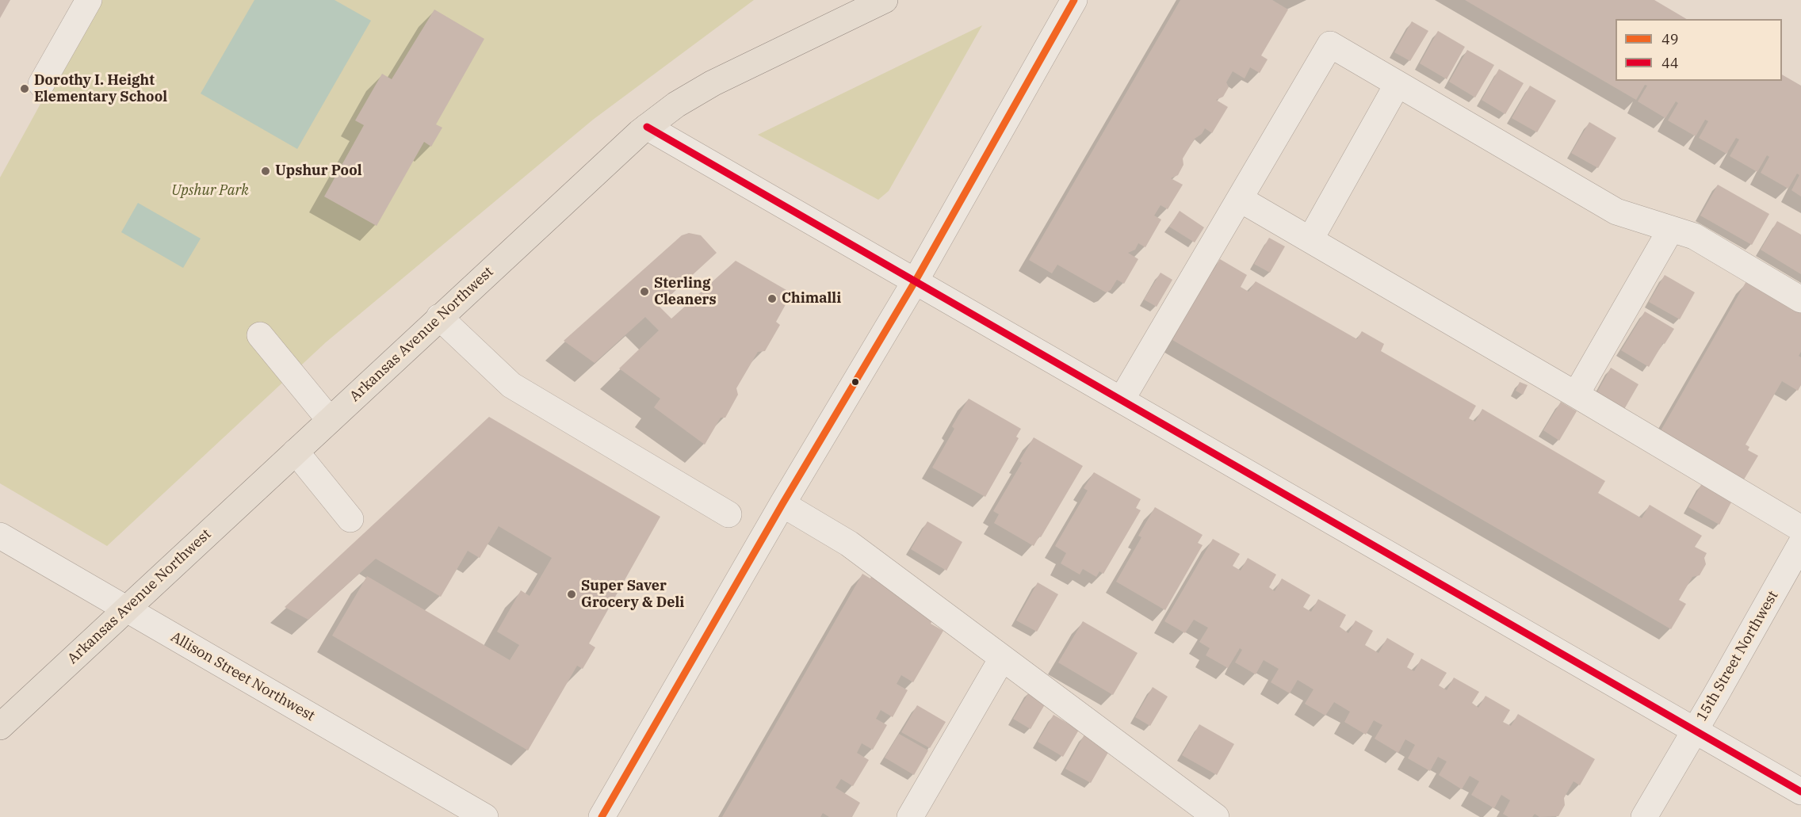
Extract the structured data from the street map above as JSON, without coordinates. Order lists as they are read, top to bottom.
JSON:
{
  "streets": {
    "main road": ["Arkansas Avenue Northwest"],
    "street": ["15th Street Northwest", "Allison Street Northwest"]
  },
  "crossings": [
    ["Arkansas Avenue Northwest", "Allison Street Northwest"]
  ],
  "parks": ["Upshur Park"],
  "places": [
    "Dorothy I. Height Elementary School",
    "Upshur Pool",
    "Sterling Cleaners",
    "Chimalli",
    "Super Saver Grocery & Deli"
  ],
  "lines": ["transit line 49", "transit line 44"],
  "legend": ["49", "44"]
}
